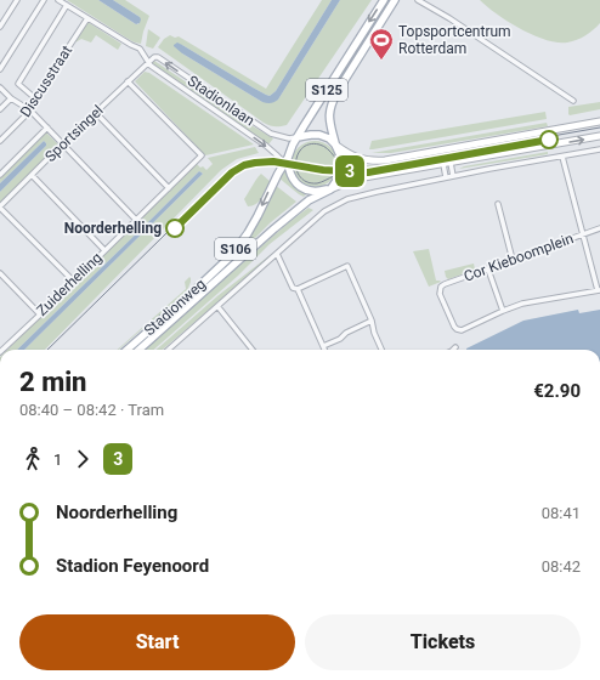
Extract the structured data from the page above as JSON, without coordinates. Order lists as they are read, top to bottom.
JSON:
{
  "streets": {
    "main road": ["S125", "S106", "Stadionweg"],
    "street": [
      "Discusstraat",
      "Stadionlaan",
      "Sportsingel",
      "Cor Kieboomplein",
      "Zuiderhelling"
    ]
  },
  "crossings": [
    ["Discusstraat", "Stadionlaan"],
    ["S125", "Stadionlaan"],
    ["S125", "Stadionweg"],
    ["Stadionlaan", "Sportsingel"],
    ["Stadionlaan", "Stadionweg"],
    ["Sportsingel", "Zuiderhelling"]
  ],
  "places": {
    "sports": ["Topsportcentrum Rotterdam"],
    "other": ["Noorderhelling"]
  },
  "lines": ["tram line 3"],
  "page": {
    "on_map": "3",
    "heading": ["2 min", "08:40 – 08:42 · Tram", "€2.90"],
    "legs": ["1", "3"],
    "list": [
      {
        "name": "Noorderhelling",
        "value": "08:41"
      },
      {
        "name": "Stadion Feyenoord",
        "value": "08:42"
      }
    ],
    "buttons": ["Start", "Tickets"]
  }
}
